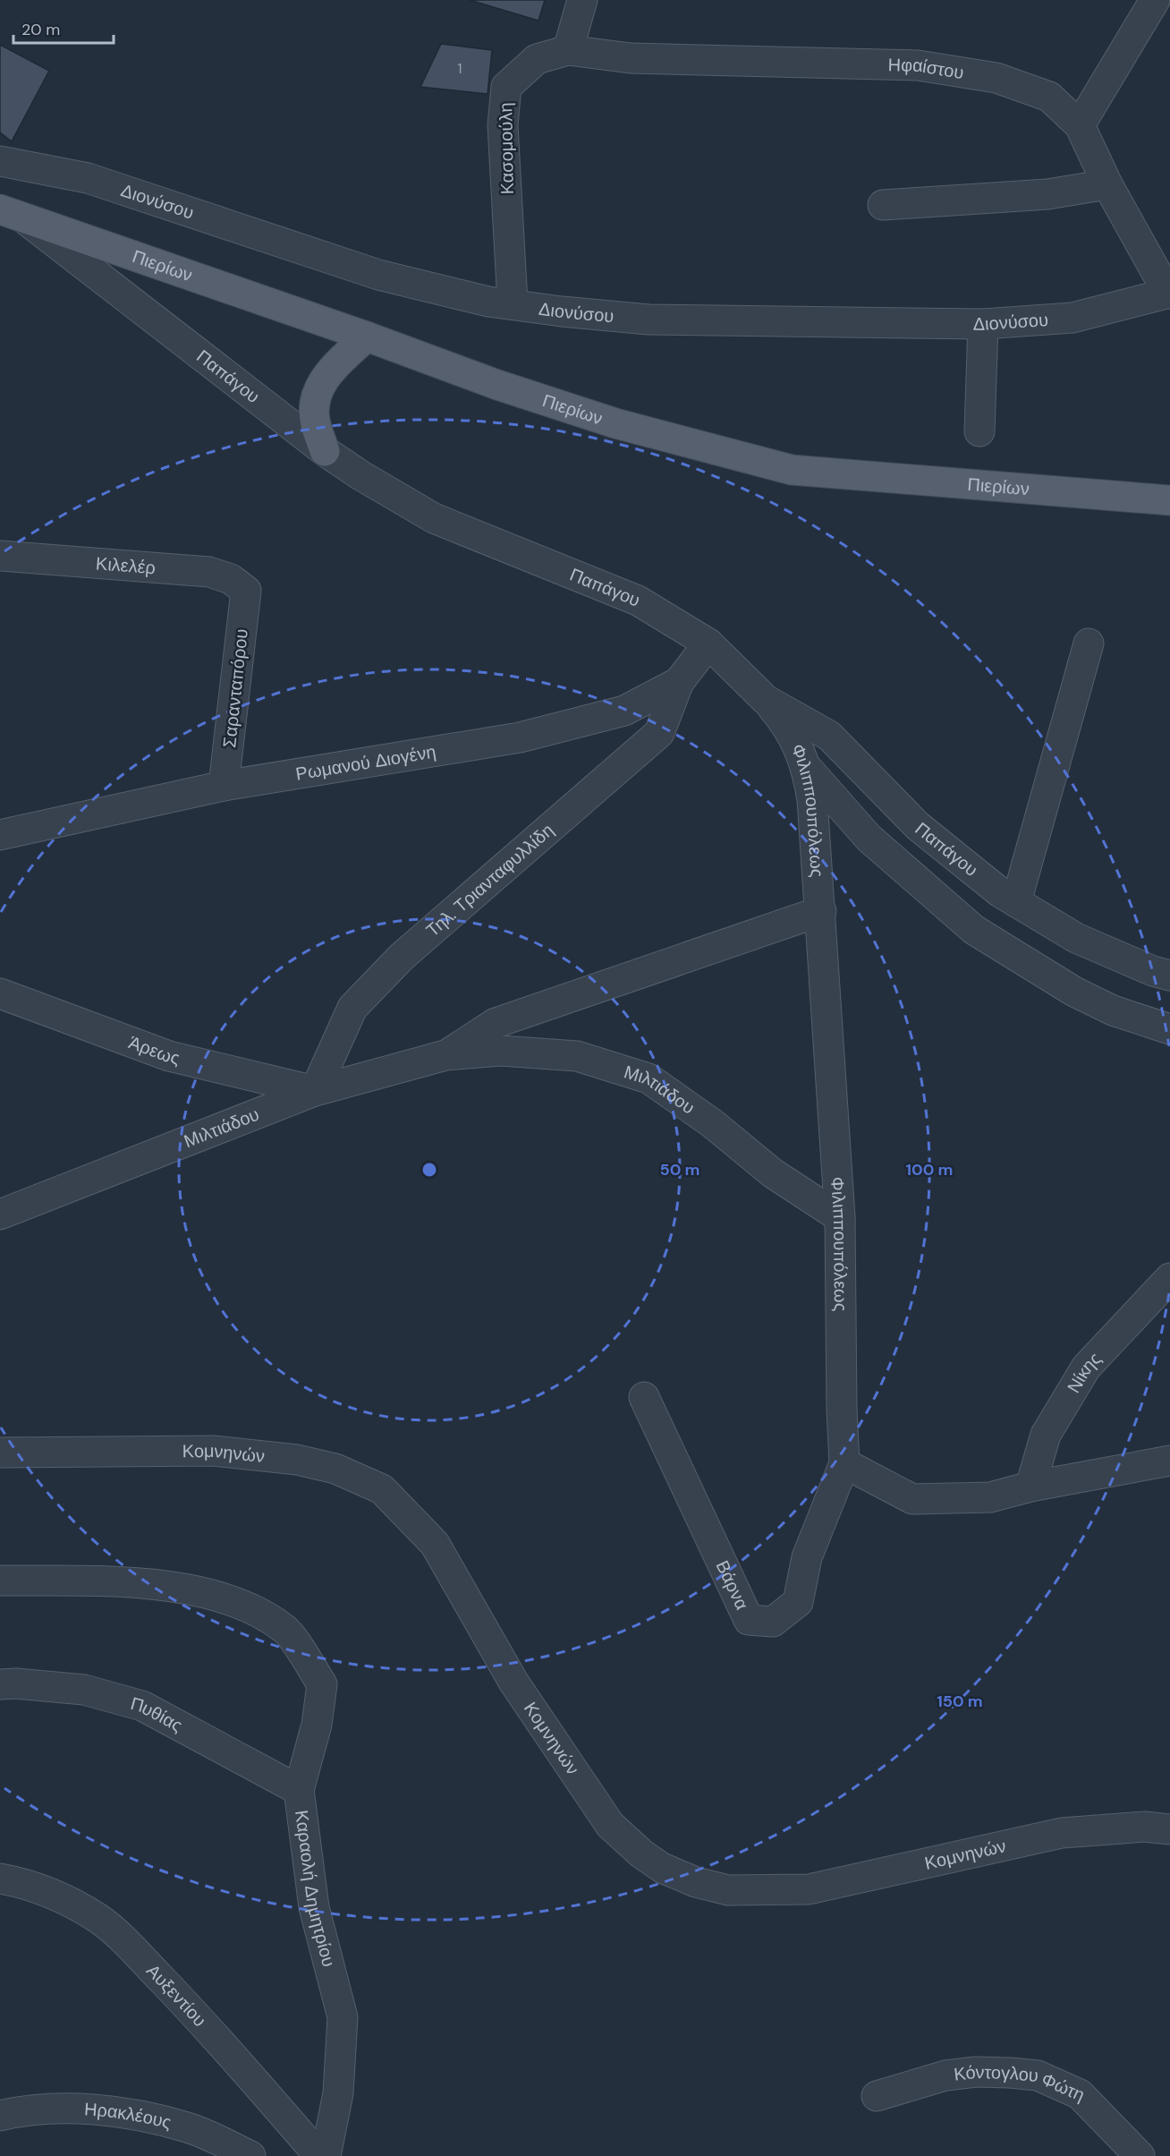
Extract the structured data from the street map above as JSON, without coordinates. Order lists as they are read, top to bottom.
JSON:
{
  "streets": {
    "main road": ["Πιερίων"],
    "street": [
      "Ηφαίστου",
      "Κασομούλη",
      "Διονύσου",
      "Παπάγου",
      "Κιλελέρ",
      "Σαρανταπόρου",
      "Ρωμανού Διογένη",
      "Φιλιππουπόλεως",
      "Τηλ. Τριανταφυλλίδη",
      "Άρεως",
      "Μιλτιάδου",
      "Νίκης",
      "Κομνηνών",
      "Βάρνα",
      "Πυθίας",
      "Καραολή Δημητρίου",
      "Αυξεντίου",
      "Κόντογλου Φώτη",
      "Ηρακλέους"
    ]
  },
  "crossings": [
    ["Ηφαίστου", "Κασομούλη"],
    ["Ηφαίστου", "Διονύσου"],
    ["Κασομούλη", "Διονύσου"],
    ["Πιερίων", "Παπάγου"],
    ["Παπάγου", "Ρωμανού Διογένη"],
    ["Παπάγου", "Φιλιππουπόλεως"],
    ["Κιλελέρ", "Σαρανταπόρου"],
    ["Σαρανταπόρου", "Ρωμανού Διογένη"],
    ["Ρωμανού Διογένη", "Τηλ. Τριανταφυλλίδη"],
    ["Φιλιππουπόλεως", "Μιλτιάδου"],
    ["Φιλιππουπόλεως", "Βάρνα"],
    ["Τηλ. Τριανταφυλλίδη", "Άρεως"],
    ["Τηλ. Τριανταφυλλίδη", "Μιλτιάδου"],
    ["Άρεως", "Μιλτιάδου"],
    ["Πυθίας", "Καραολή Δημητρίου"]
  ],
  "house_numbers": ["1"],
  "scale_bar": "20 m",
  "rings": ["50 m", "100 m", "150 m"]
}
